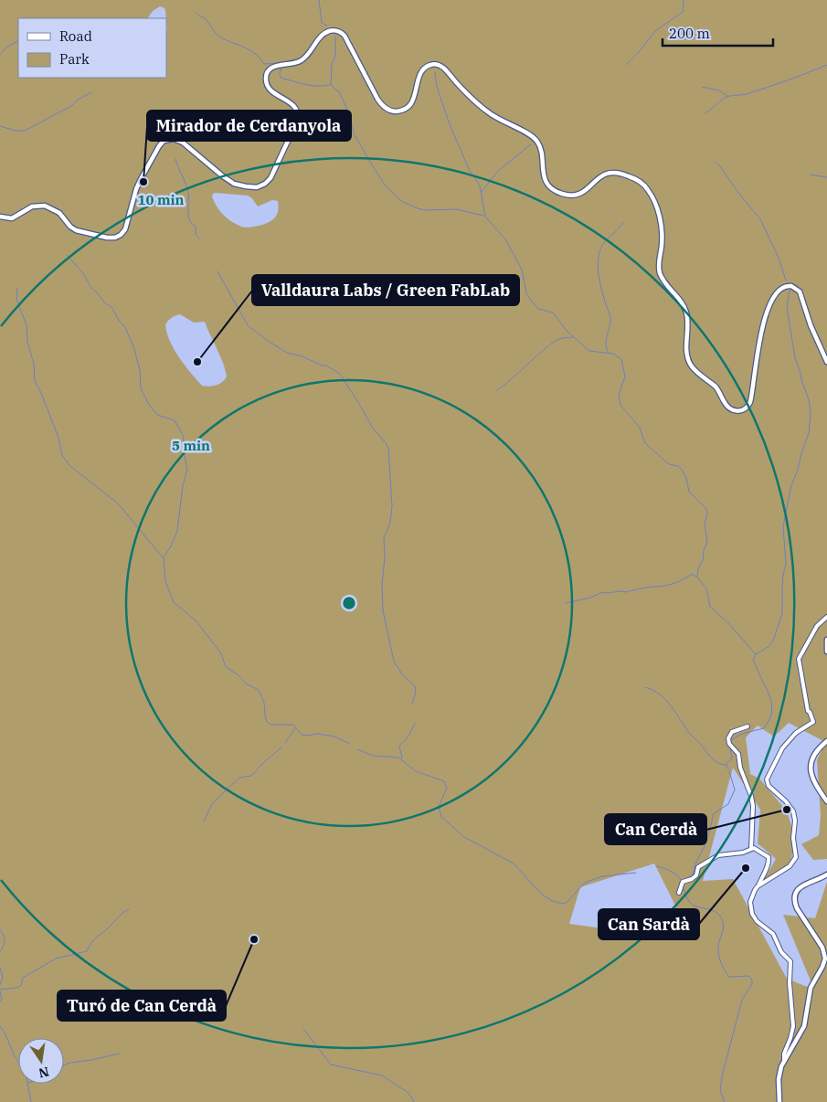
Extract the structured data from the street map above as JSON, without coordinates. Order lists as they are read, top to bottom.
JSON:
{
  "places": [
    "Mirador de Cerdanyola",
    "Valldaura Labs / Green FabLab",
    "Can Cerdà",
    "Can Sardà",
    "Turó de Can Cerdà"
  ],
  "legend": ["Road", "Park"],
  "scale_bar": "200 m",
  "north": "bottom",
  "rings": ["10 min", "5 min"]
}
